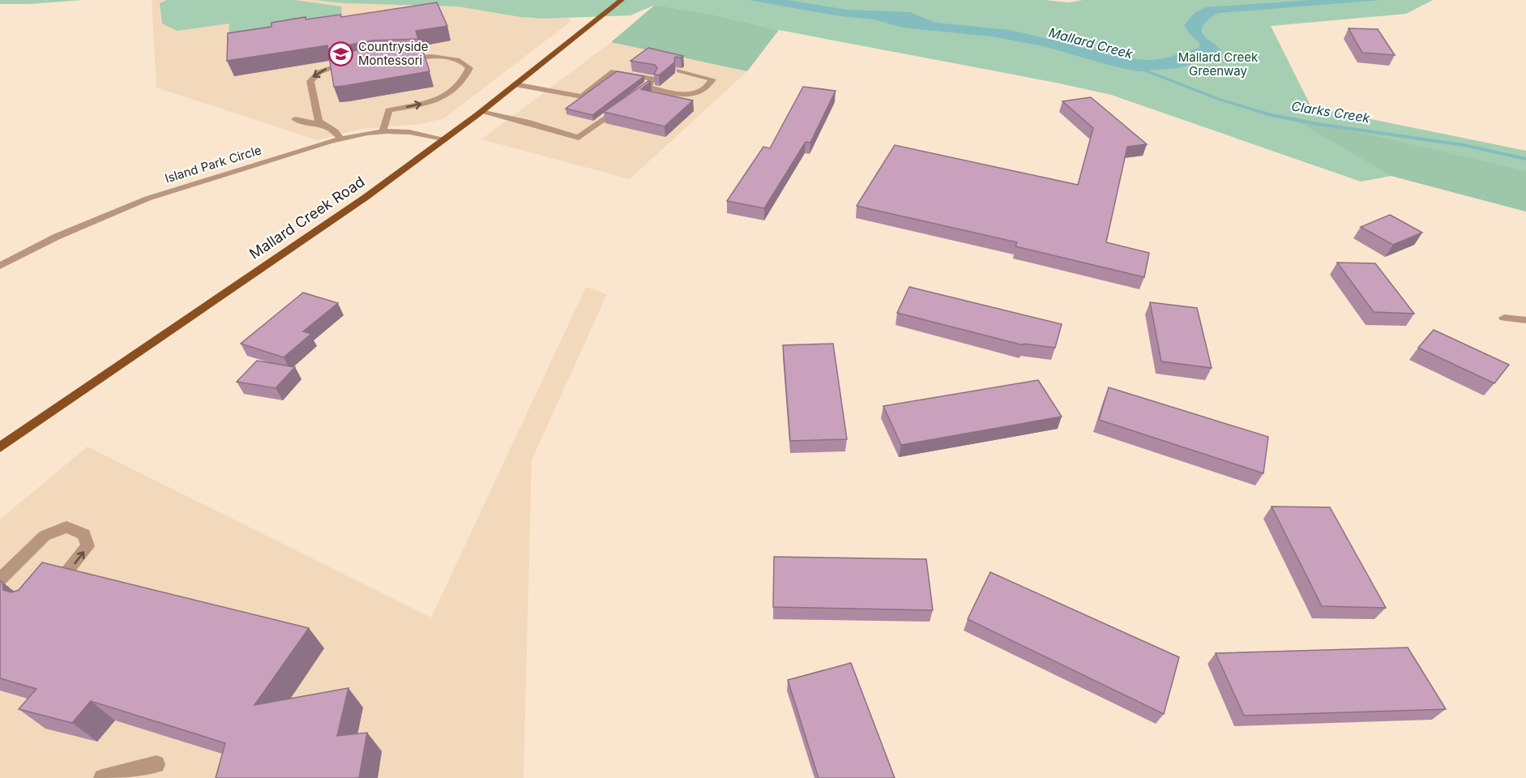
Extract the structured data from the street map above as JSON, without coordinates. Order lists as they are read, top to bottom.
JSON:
{
  "streets": {
    "main road": ["Mallard Creek Road"],
    "street": ["Island Park Circle"]
  },
  "crossings": [
    ["Island Park Circle", "Mallard Creek Road"]
  ],
  "water": ["Mallard Creek", "Clarks Creek"],
  "parks": ["Mallard Creek Greenway"],
  "places": {
    "school or university": ["Countryside Montessori"]
  }
}
